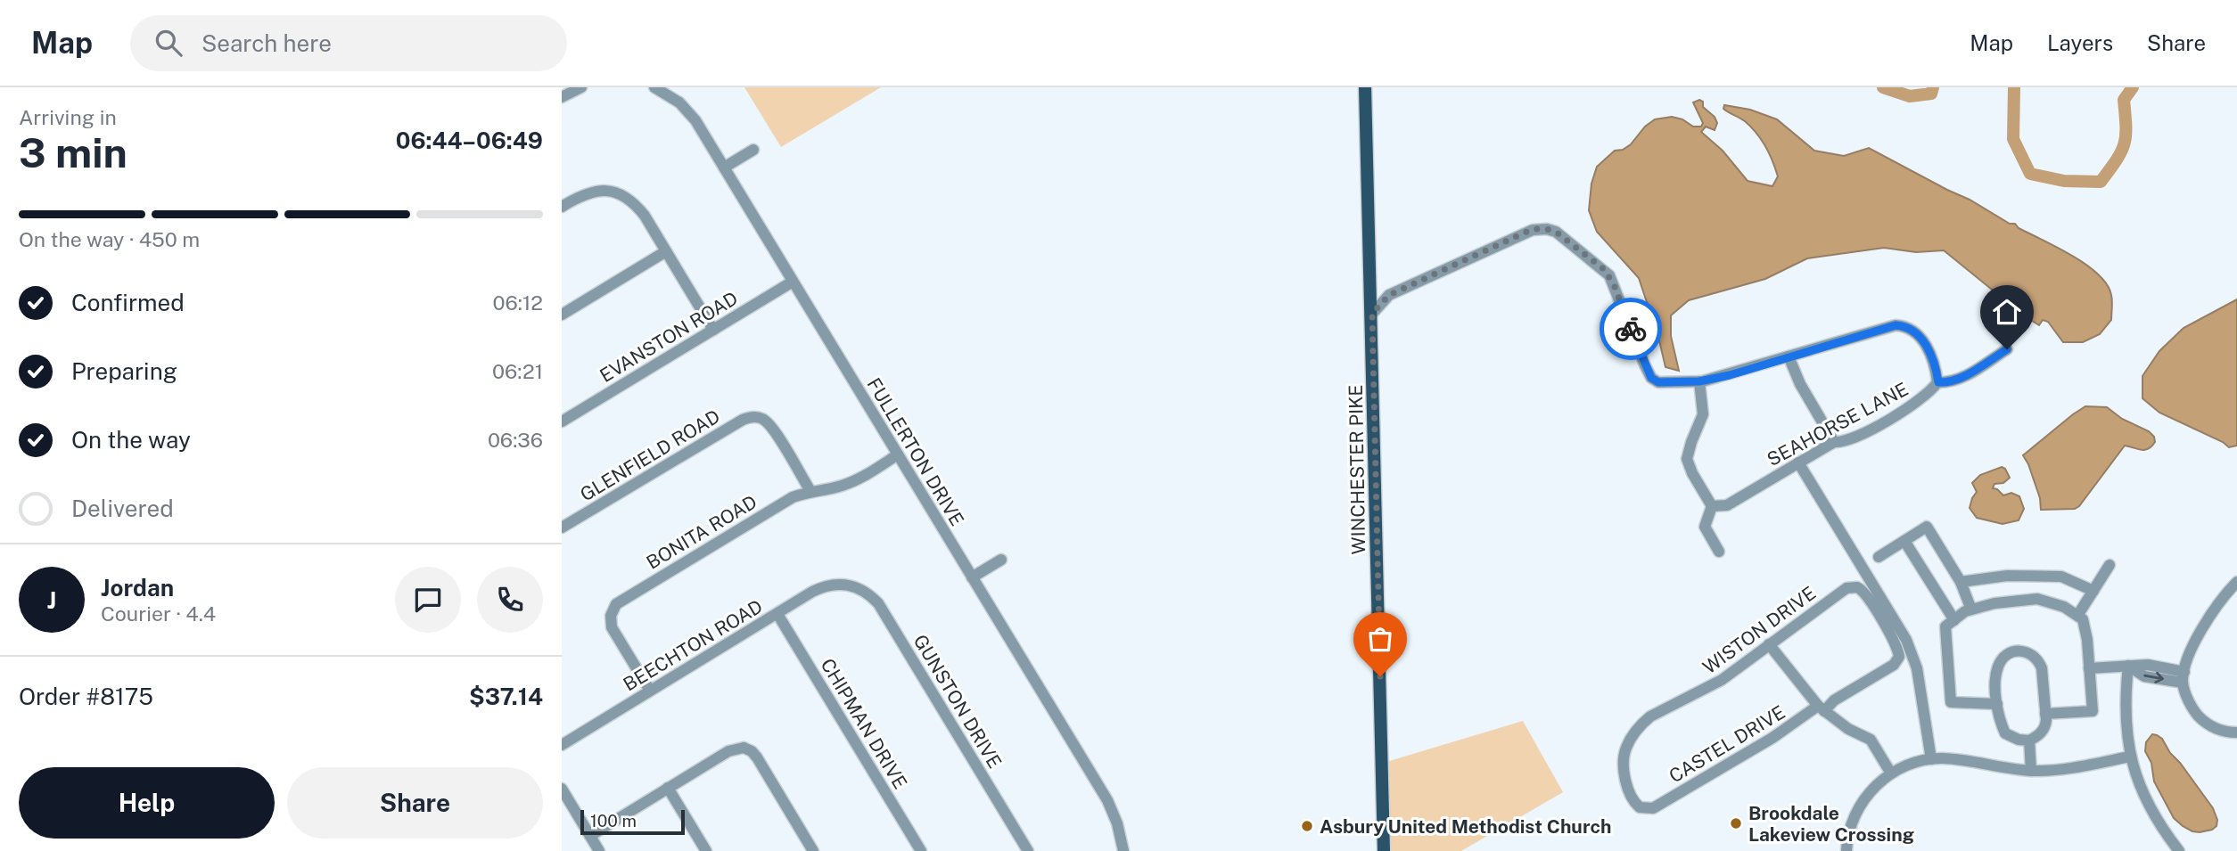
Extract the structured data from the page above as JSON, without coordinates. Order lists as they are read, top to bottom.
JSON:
{
  "streets": {
    "main road": ["WINCHESTER PIKE"],
    "street": [
      "EVANSTON ROAD",
      "SEAHORSE LANE",
      "FULLERTON DRIVE",
      "GLENFIELD ROAD",
      "BONITA ROAD",
      "WISTON DRIVE",
      "BEECHTON ROAD",
      "GUNSTON DRIVE",
      "CHIPMAN DRIVE",
      "CASTEL DRIVE"
    ]
  },
  "crossings": [
    ["EVANSTON ROAD", "FULLERTON DRIVE"],
    ["FULLERTON DRIVE", "BONITA ROAD"],
    ["GLENFIELD ROAD", "BONITA ROAD"],
    ["BONITA ROAD", "BEECHTON ROAD"],
    ["WISTON DRIVE", "CASTEL DRIVE"],
    ["BEECHTON ROAD", "GUNSTON DRIVE"],
    ["BEECHTON ROAD", "CHIPMAN DRIVE"]
  ],
  "places": ["Brookdale Lakeview Crossing", "Asbury United Methodist Church"],
  "scale_bar": "100 m",
  "page": {
    "header": "Map",
    "search": "Search here",
    "nav": ["Map", "Layers", "Share"],
    "heading": ["3 min", "Arriving in", "06:44–06:49"],
    "panel": [
      "Jordan",
      "Courier · 4.4",
      "Order #8175",
      "$37.14"
    ],
    "bar": "On the way · 450 m",
    "list": [
      ["Confirmed", "06:12"],
      ["Preparing", "06:21"],
      ["On the way", "06:36"],
      "Delivered"
    ],
    "round": "J",
    "buttons": ["Help", "Share"],
    "scale": "100 m"
  }
}
